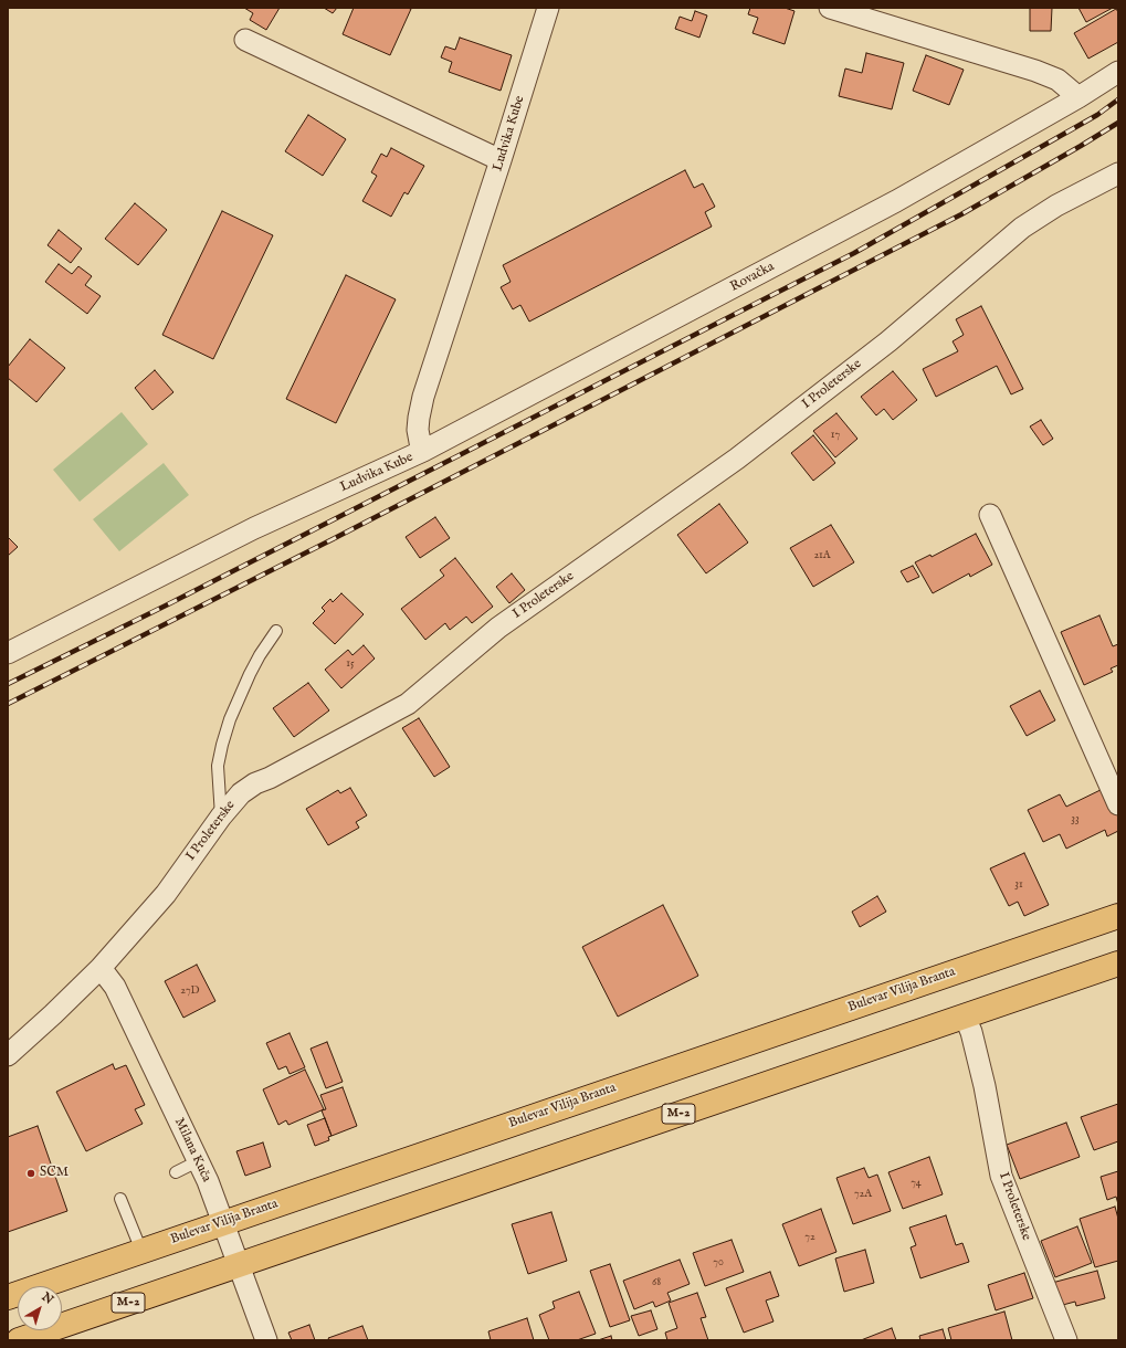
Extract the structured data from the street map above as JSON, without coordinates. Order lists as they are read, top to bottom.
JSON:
{
  "streets": {
    "main road": ["Bulevar Vilija Branta", "M-2"],
    "street": [
      "Ludvika Kube",
      "Rovačka",
      "I Proleterske",
      "Milana Kuča"
    ]
  },
  "crossings": [
    ["Ludvika Kube", "Rovačka"],
    ["I Proleterske", "M-2"],
    ["I Proleterske", "Milana Kuča"],
    ["Bulevar Vilija Branta", "Milana Kuča"],
    ["M-2", "Milana Kuča"]
  ],
  "places": ["SCM"],
  "house_numbers": [
    "17",
    "21A",
    "15",
    "33",
    "31",
    "27D",
    "74",
    "72A",
    "72",
    "70",
    "68"
  ],
  "north": "top right"
}
